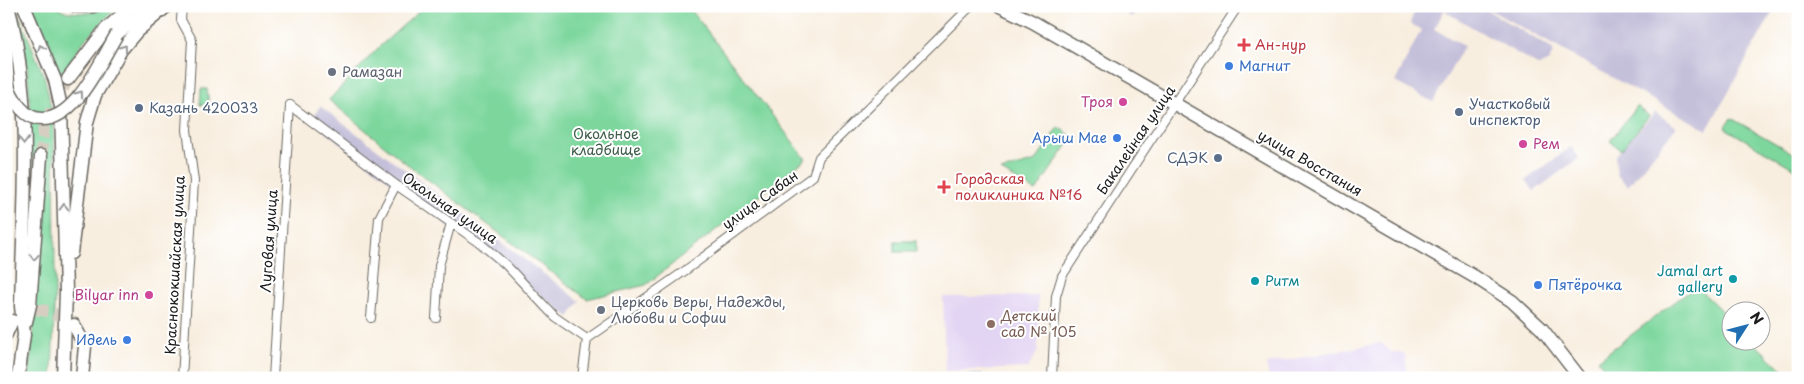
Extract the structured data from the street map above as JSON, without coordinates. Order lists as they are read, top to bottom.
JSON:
{
  "streets": {
    "main road": ["улица Восстания"],
    "street": [
      "Бакалейная улица",
      "улица Сабан",
      "Окольная улица",
      "Луговая улица",
      "Краснококшайская улица"
    ]
  },
  "crossings": [
    ["Бакалейная улица", "улица Восстания"],
    ["улица Сабан", "Окольная улица"],
    ["Окольная улица", "Луговая улица"]
  ],
  "parks": ["Окольное кладбище"],
  "places": {
    "health": ["Ан-нур", "Городская поликлиника №16"],
    "other": [
      "Магнит",
      "Рамазан",
      "Троя",
      "Казань 420033",
      "Участковый инспектор",
      "Арыш Мае",
      "Рем",
      "СДЭК",
      "Jamal art gallery",
      "Ритм",
      "Пятёрочка",
      "Bilyar inn",
      "Церковь Веры, Надежды, Любови и Софии",
      "Детский сад № 105",
      "Идель"
    ]
  },
  "north": "top right"
}
